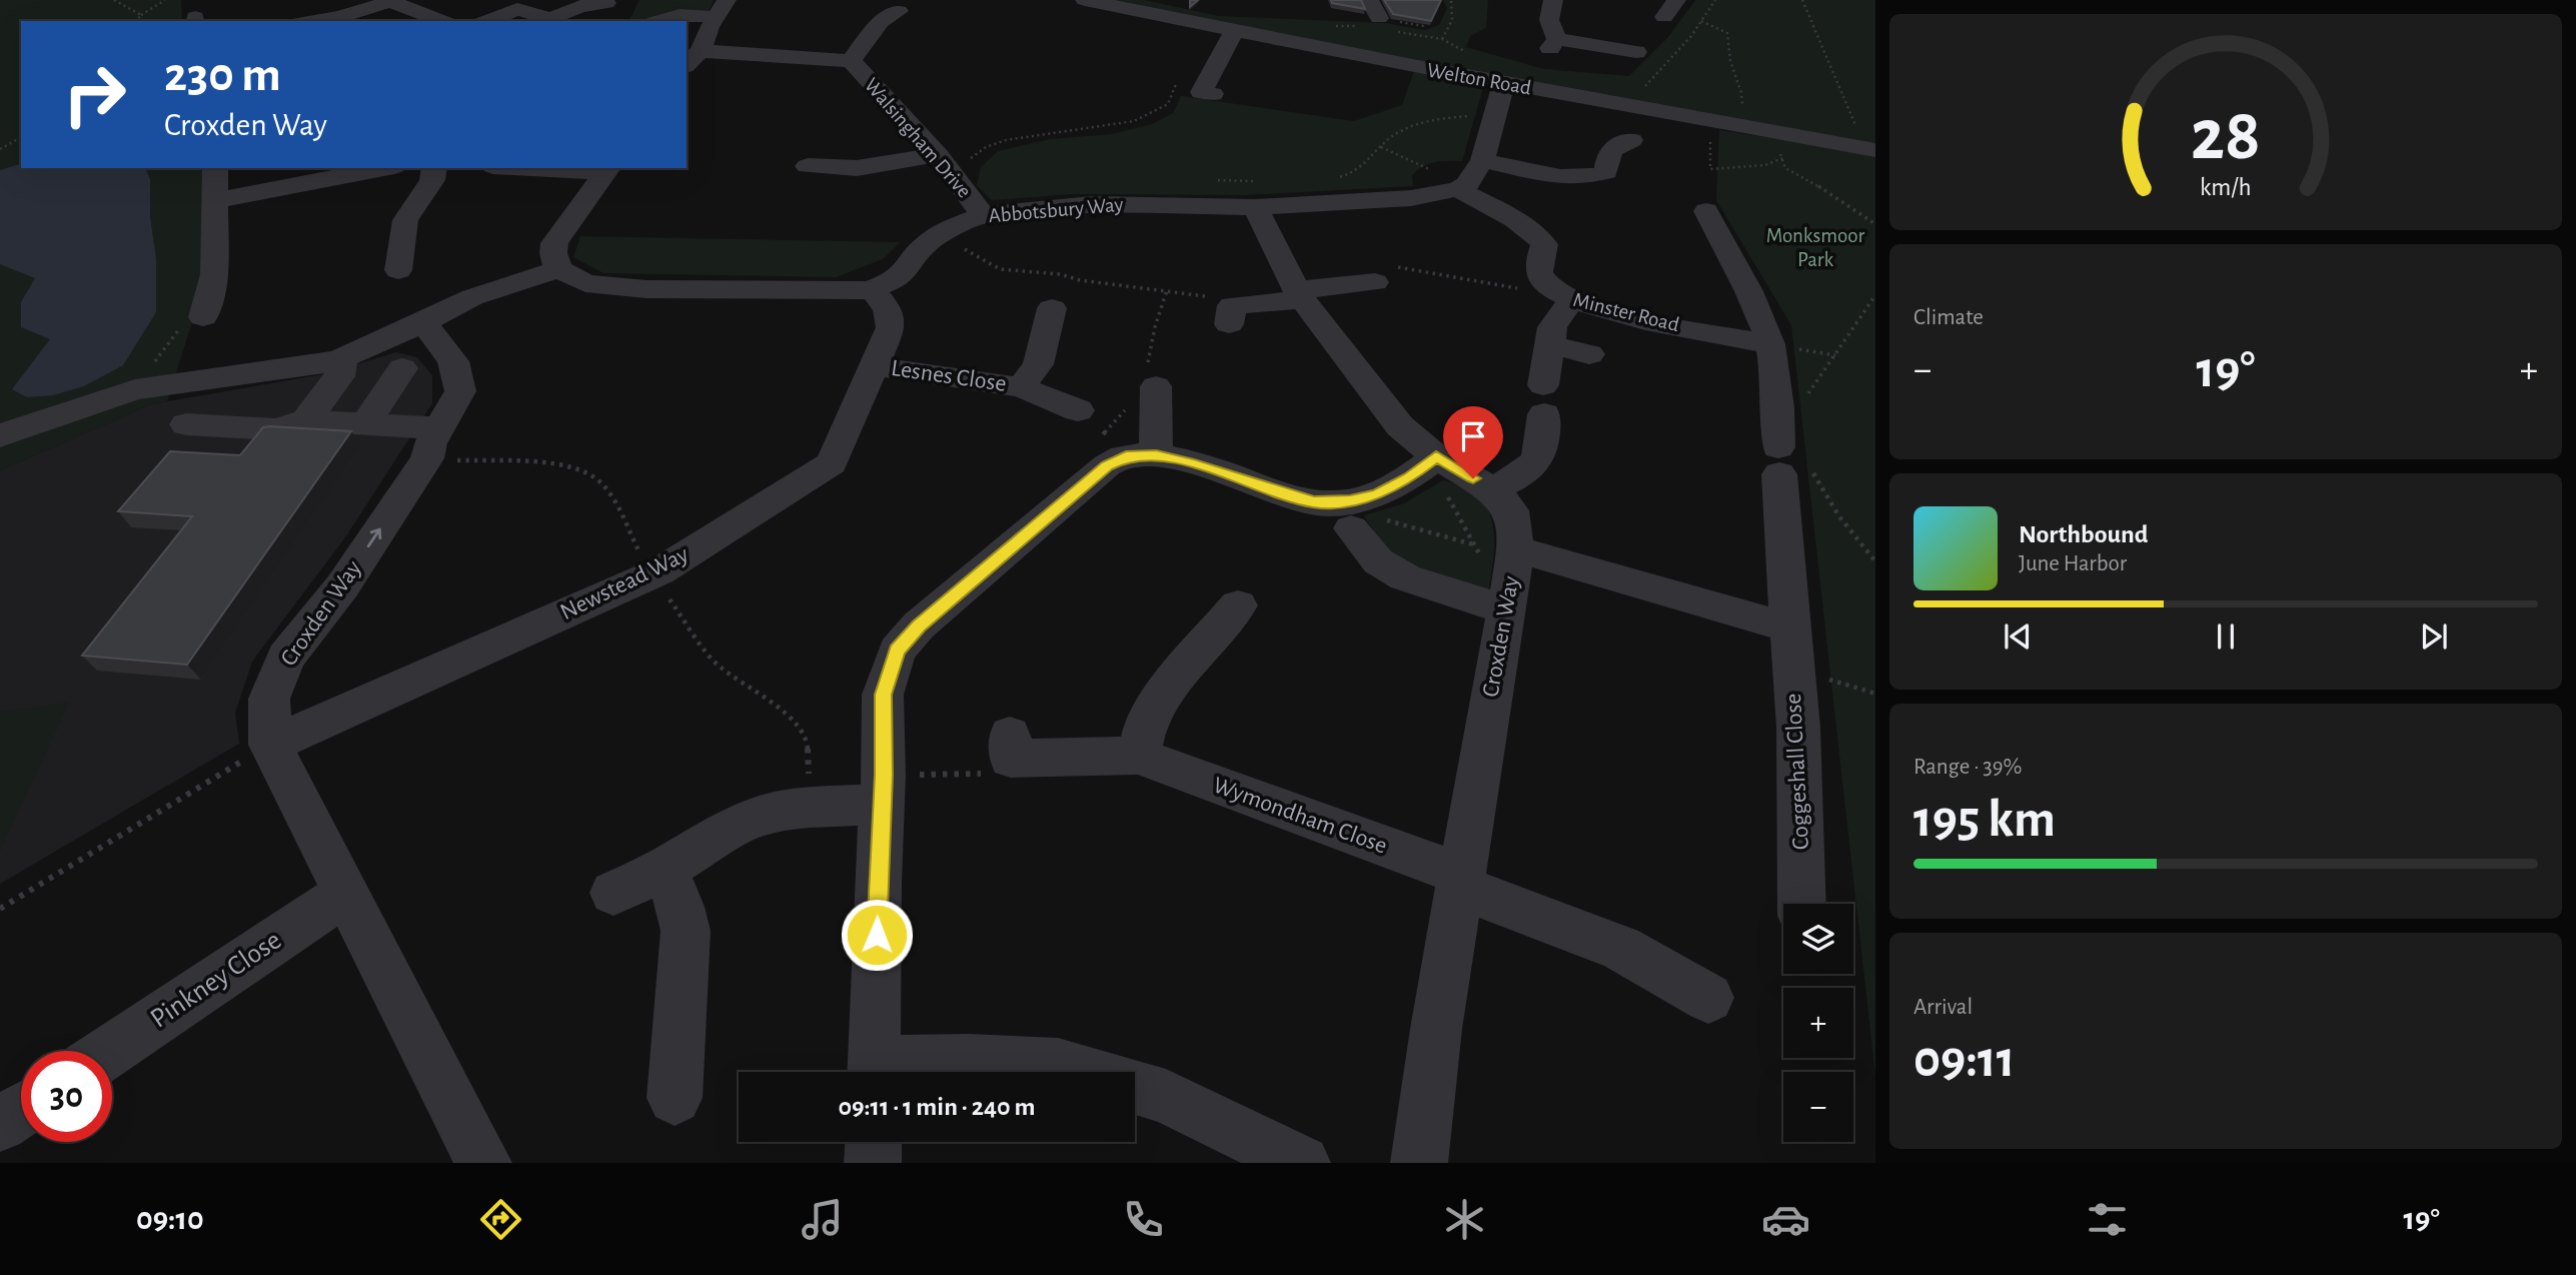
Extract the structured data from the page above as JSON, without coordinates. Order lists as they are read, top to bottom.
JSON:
{
  "streets": {
    "street": [
      "Welton Road",
      "Walsingham Drive",
      "Abbotsbury Way",
      "Minster Road",
      "Lesnes Close",
      "Newstead Way",
      "Croxden Way",
      "Coggeshall Close",
      "Wymondham Close",
      "Pinkney Close"
    ]
  },
  "crossings": [
    ["Walsingham Drive", "Abbotsbury Way"],
    ["Abbotsbury Way", "Minster Road"],
    ["Abbotsbury Way", "Newstead Way"],
    ["Abbotsbury Way", "Croxden Way"],
    ["Lesnes Close", "Newstead Way"],
    ["Newstead Way", "Croxden Way"],
    ["Croxden Way", "Wymondham Close"],
    ["Croxden Way", "Pinkney Close"]
  ],
  "parks": ["Monksmoor Park"],
  "page": {
    "turn": ["230 m", "Croxden Way"],
    "tile": [
      "Climate",
      ["Range · 39%", "195 km"],
      ["Arrival", "09:11"]
    ],
    "heat": ["−", "19°", "+"],
    "song": ["Northbound", "June Harbor"],
    "map_buttons": ["+", "−"],
    "limit": "30",
    "trip": "09:11 · 1 min · 240 m",
    "tabs": ["09:10", "19°"],
    "gauge": ["28", "km/h"]
  }
}
